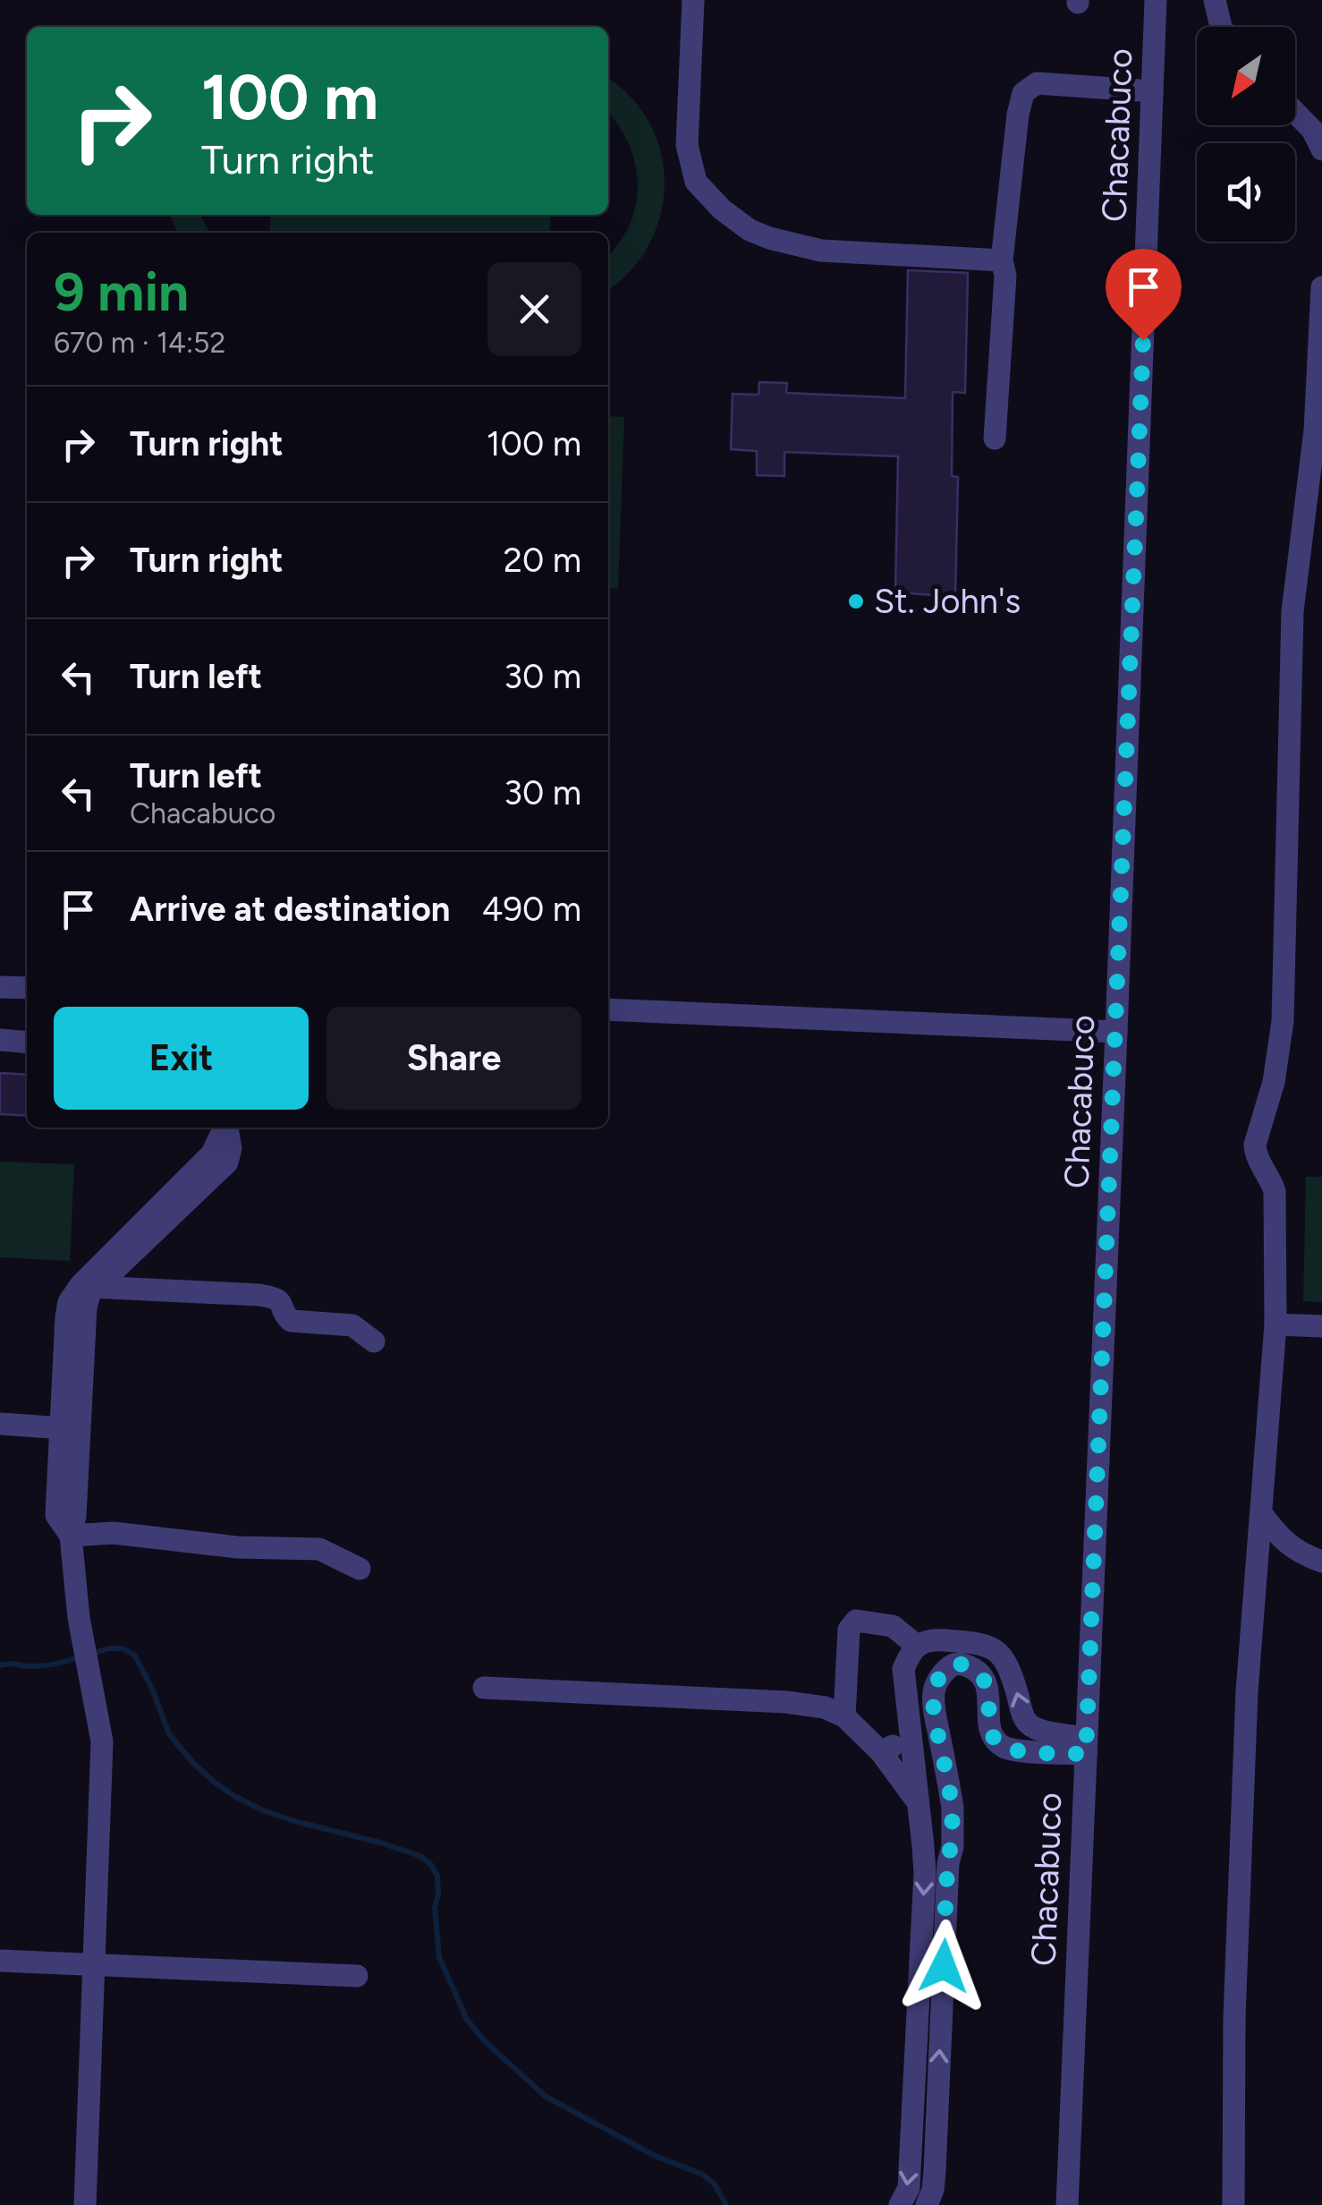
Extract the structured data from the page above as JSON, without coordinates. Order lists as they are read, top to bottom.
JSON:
{
  "streets": {
    "street": ["Chacabuco"]
  },
  "places": ["St. John's"],
  "north": "bottom left",
  "page": {
    "turn": ["100 m", "Turn right"],
    "heading": ["9 min", "670 m · 14:52"],
    "list": [
      {
        "name": "Turn right",
        "value": "100 m"
      },
      {
        "name": "Turn right",
        "value": "20 m"
      },
      {
        "name": "Turn left",
        "value": "30 m"
      },
      {
        "name": "Turn left",
        "note": "Chacabuco",
        "value": "30 m"
      },
      {
        "name": "Arrive at destination",
        "value": "490 m"
      }
    ],
    "buttons": ["Exit", "Share"]
  }
}
